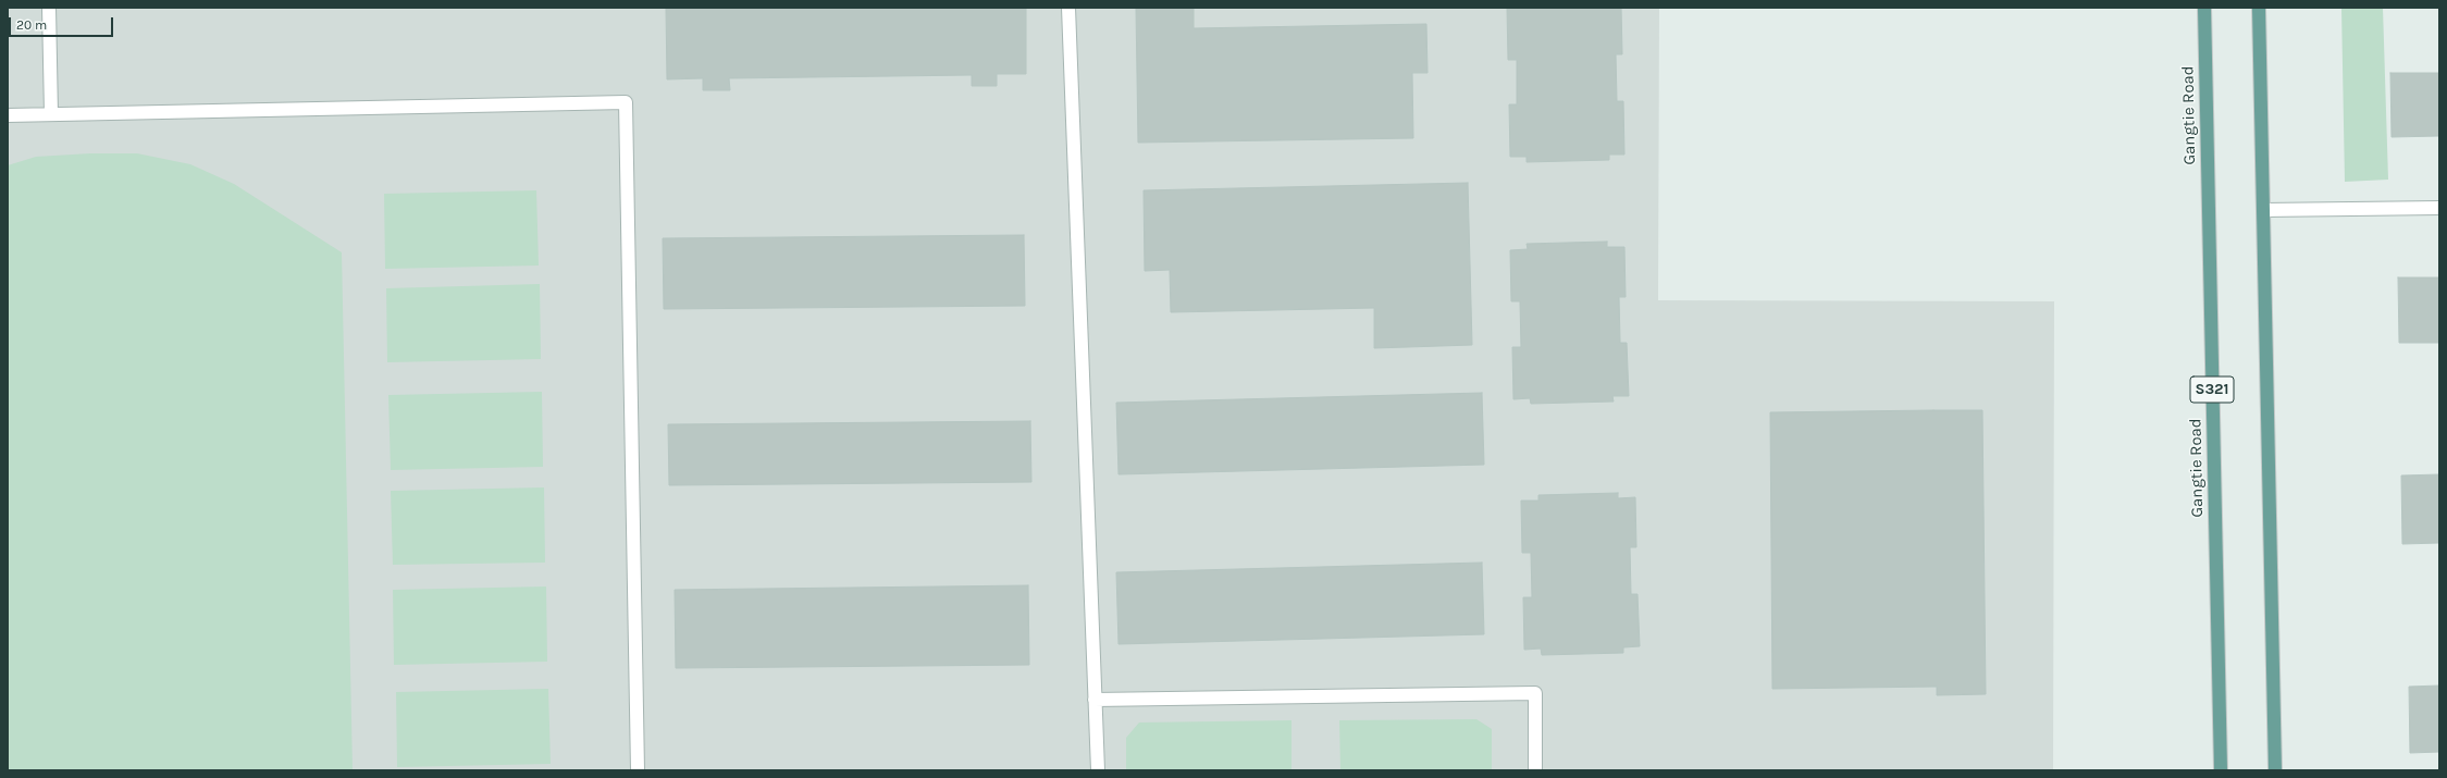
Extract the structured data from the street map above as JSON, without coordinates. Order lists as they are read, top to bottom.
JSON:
{
  "streets": {
    "main road": ["Gangtie Road", "S321"]
  },
  "scale_bar": "20 m"
}
